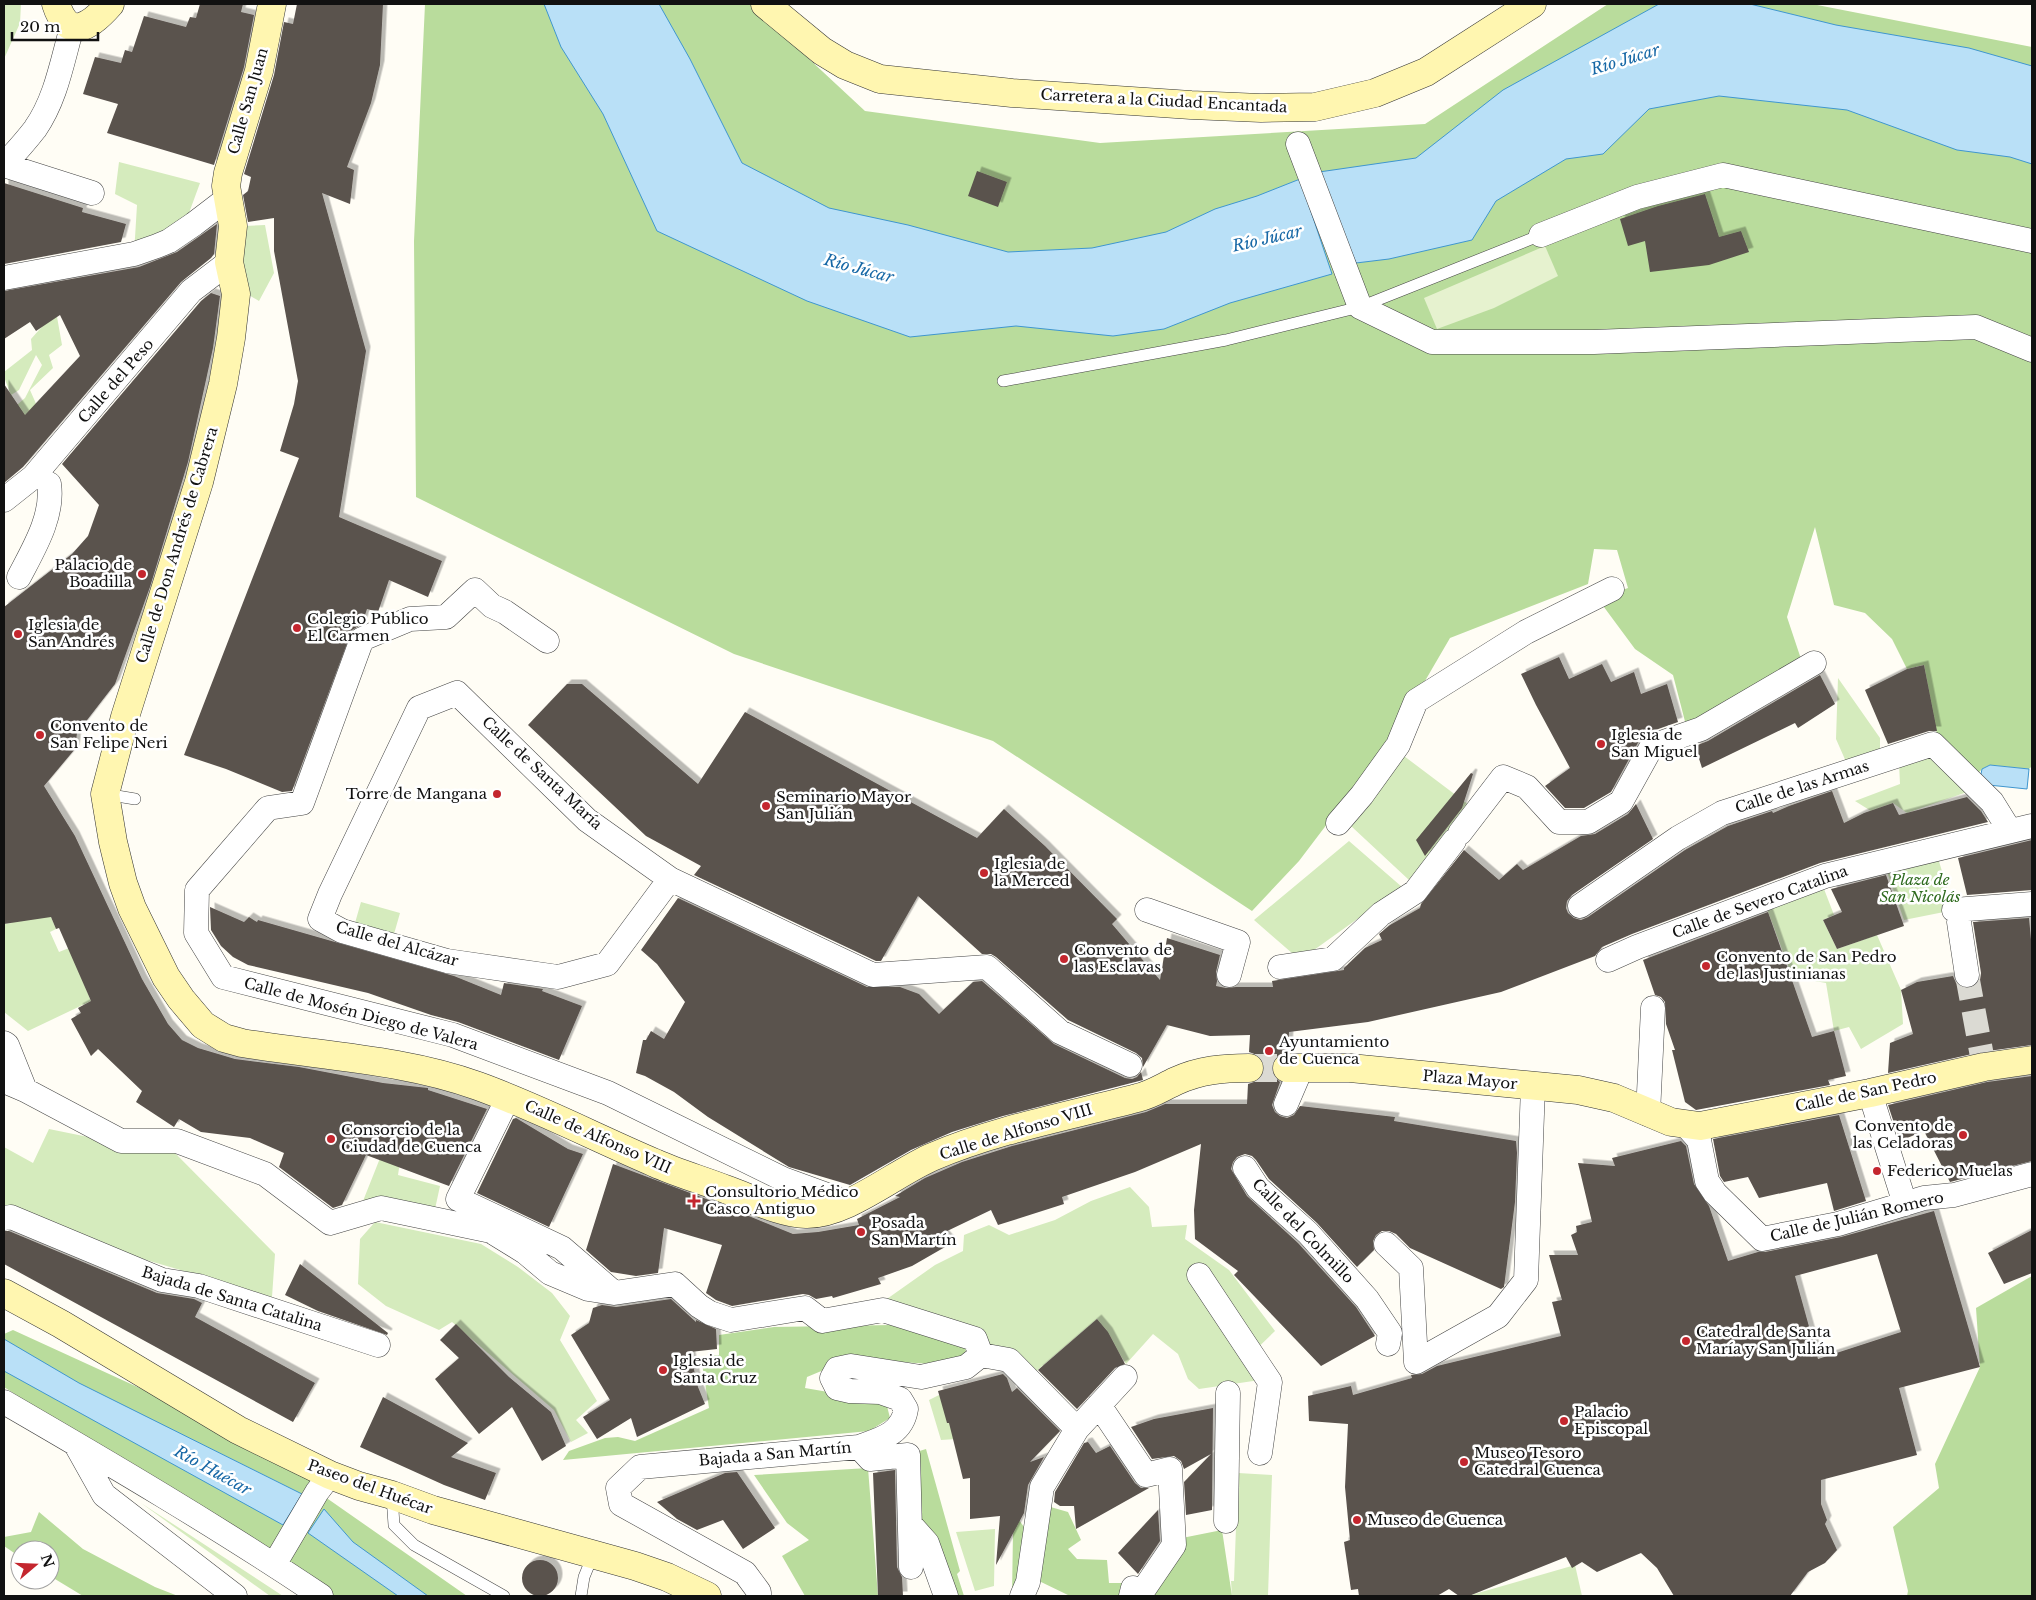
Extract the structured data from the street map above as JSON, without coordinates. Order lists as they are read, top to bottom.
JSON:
{
  "streets": {
    "street": [
      "Calle San Juan",
      "Carretera a la Ciudad Encantada",
      "Calle del Peso",
      "Calle de Don Andrés de Cabrera",
      "Calle de Santa María",
      "Calle de las Armas",
      "Calle de Severo Catalina",
      "Calle del Alcázar",
      "Calle de Mosén Diego de Valera",
      "Plaza Mayor",
      "Calle de San Pedro",
      "Calle de Alfonso VIII",
      "Calle de Julián Romero",
      "Calle del Colmillo",
      "Bajada de Santa Catalina",
      "Bajada a San Martín",
      "Paseo del Huécar"
    ]
  },
  "crossings": [
    ["Calle San Juan", "Calle de Don Andrés de Cabrera"],
    ["Calle del Peso", "Calle de Don Andrés de Cabrera"],
    ["Calle de Don Andrés de Cabrera", "Calle de Alfonso VIII"],
    ["Calle de Santa María", "Calle del Alcázar"],
    ["Calle de las Armas", "Calle de Severo Catalina"],
    ["Calle de Mosén Diego de Valera", "Calle de Alfonso VIII"],
    ["Plaza Mayor", "Calle de San Pedro"],
    ["Plaza Mayor", "Calle de Julián Romero"],
    ["Calle de San Pedro", "Calle de Julián Romero"]
  ],
  "water": ["Río Júcar", "Río Huécar"],
  "parks": ["Plaza de San Nicolás"],
  "places": {
    "other": [
      "Palacio de Boadilla",
      "Colegio Público El Carmen",
      "Iglesia de San Andrés",
      "Convento de San Felipe Neri",
      "Iglesia de San Miguel",
      "Torre de Mangana",
      "Seminario Mayor San Julián",
      "Iglesia de la Merced",
      "Convento de las Esclavas",
      "Convento de San Pedro de las Justinianas",
      "Ayuntamiento de Cuenca",
      "Convento de las Celadoras",
      "Consorcio de la Ciudad de Cuenca",
      "Federico Muelas",
      "Posada San Martín",
      "Catedral de Santa María y San Julián",
      "Iglesia de Santa Cruz",
      "Palacio Episcopal",
      "Museo Tesoro Catedral Cuenca",
      "Museo de Cuenca"
    ],
    "health": ["Consultorio Médico Casco Antiguo"]
  },
  "scale_bar": "20 m",
  "north": "right"
}
